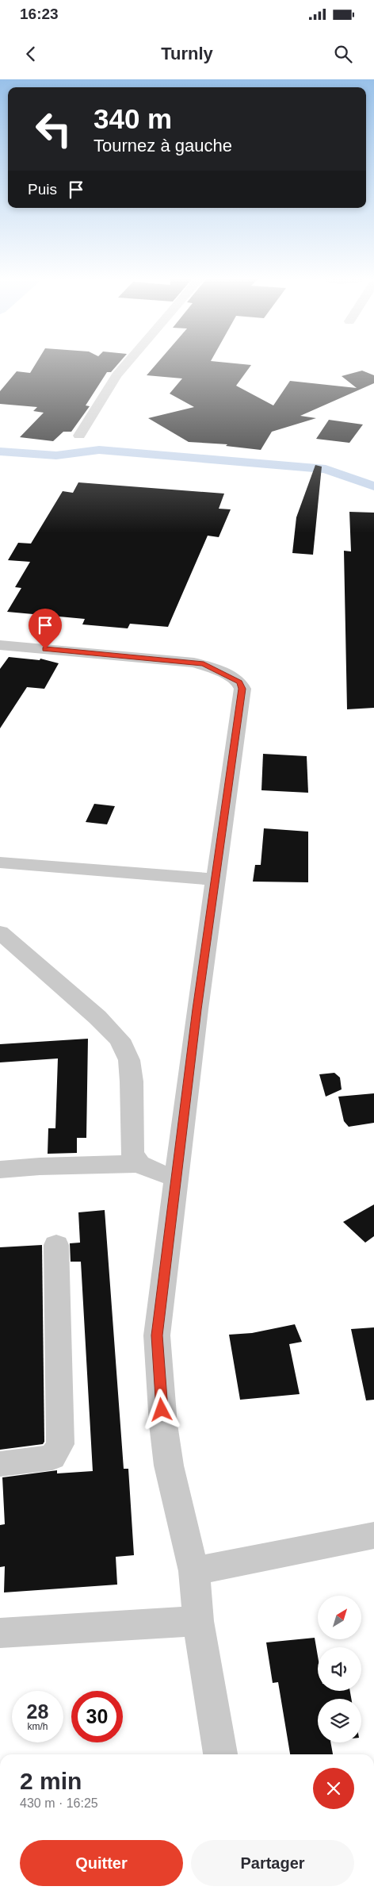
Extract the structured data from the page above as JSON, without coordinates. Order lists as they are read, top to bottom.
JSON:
{
  "north": "top right",
  "page": {
    "status": "16:23",
    "header": "Turnly",
    "turn": ["340 m", "Tournez à gauche"],
    "then": "Puis",
    "speed": "28 km/h",
    "limit": "30",
    "heading": ["2 min", "430 m · 16:25"],
    "buttons": ["Quitter", "Partager"]
  }
}
